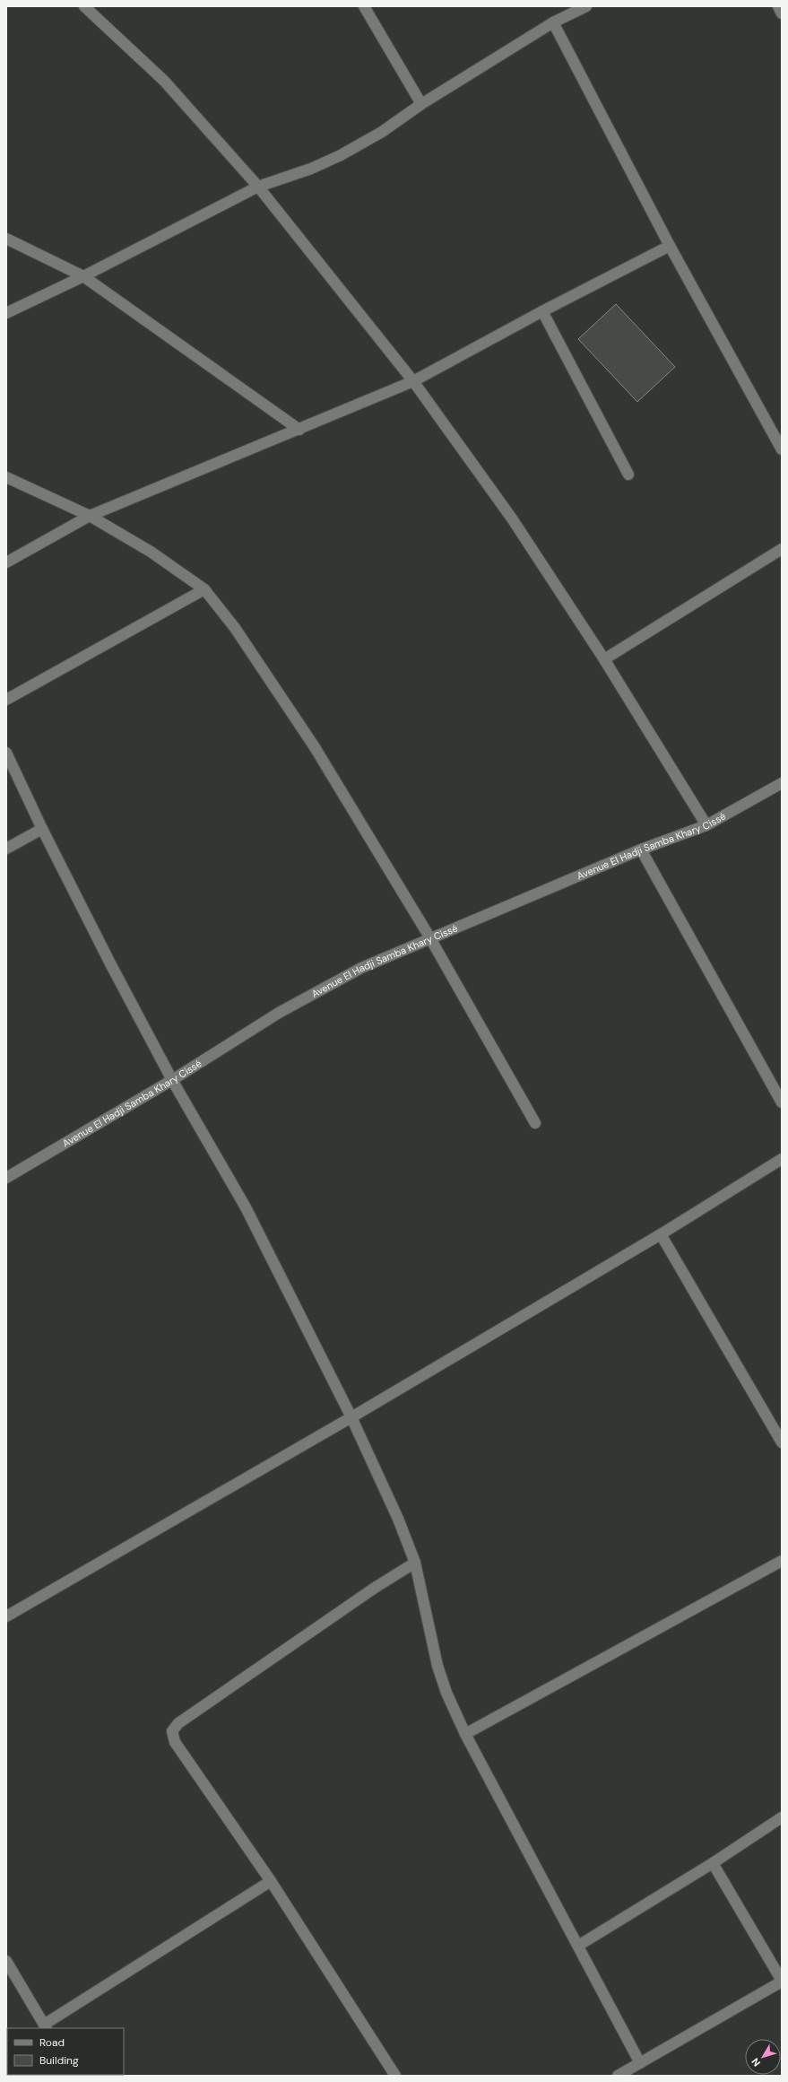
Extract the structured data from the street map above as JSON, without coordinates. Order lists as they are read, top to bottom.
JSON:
{
  "streets": {
    "street": ["Avenue El Hadji Samba Khary Cissé"]
  },
  "legend": ["Road", "Building"],
  "north": "bottom left"
}
